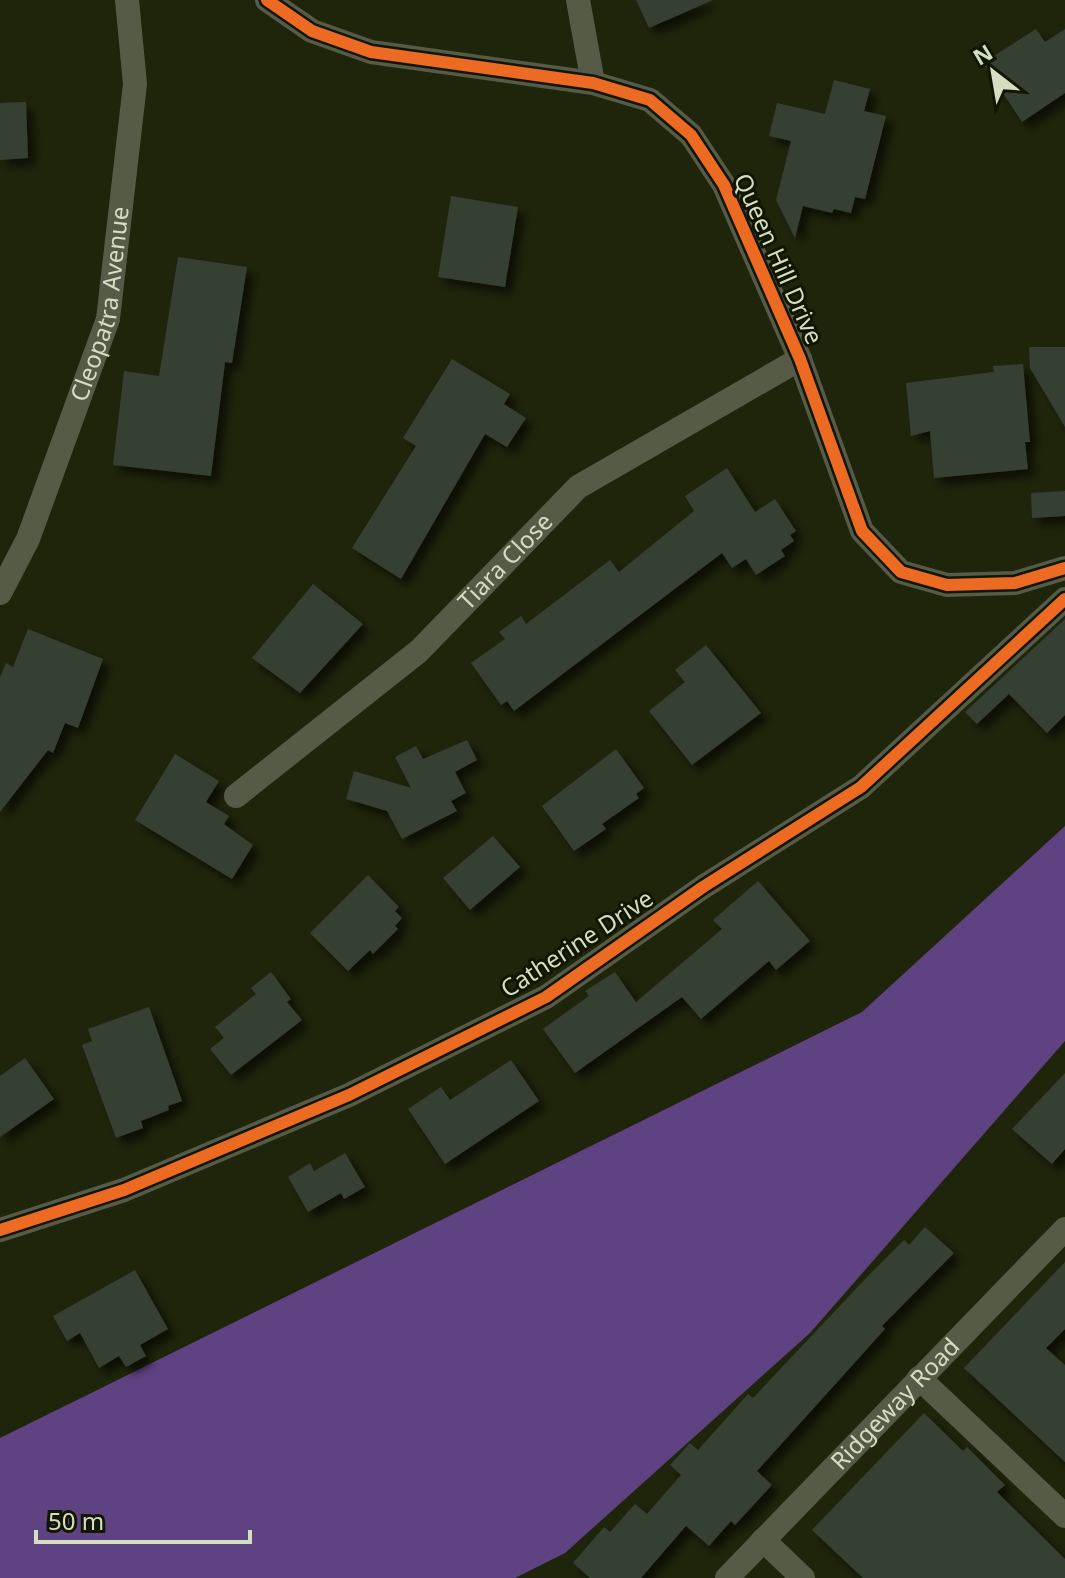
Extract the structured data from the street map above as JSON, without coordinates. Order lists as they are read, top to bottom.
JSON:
{
  "streets": {
    "street": [
      "Queen Hill Drive",
      "Cleopatra Avenue",
      "Tiara Close",
      "Catherine Drive",
      "Ridgeway Road"
    ]
  },
  "crossings": [
    ["Queen Hill Drive", "Tiara Close"]
  ],
  "scale_bar": "50 m",
  "north": "top left"
}
